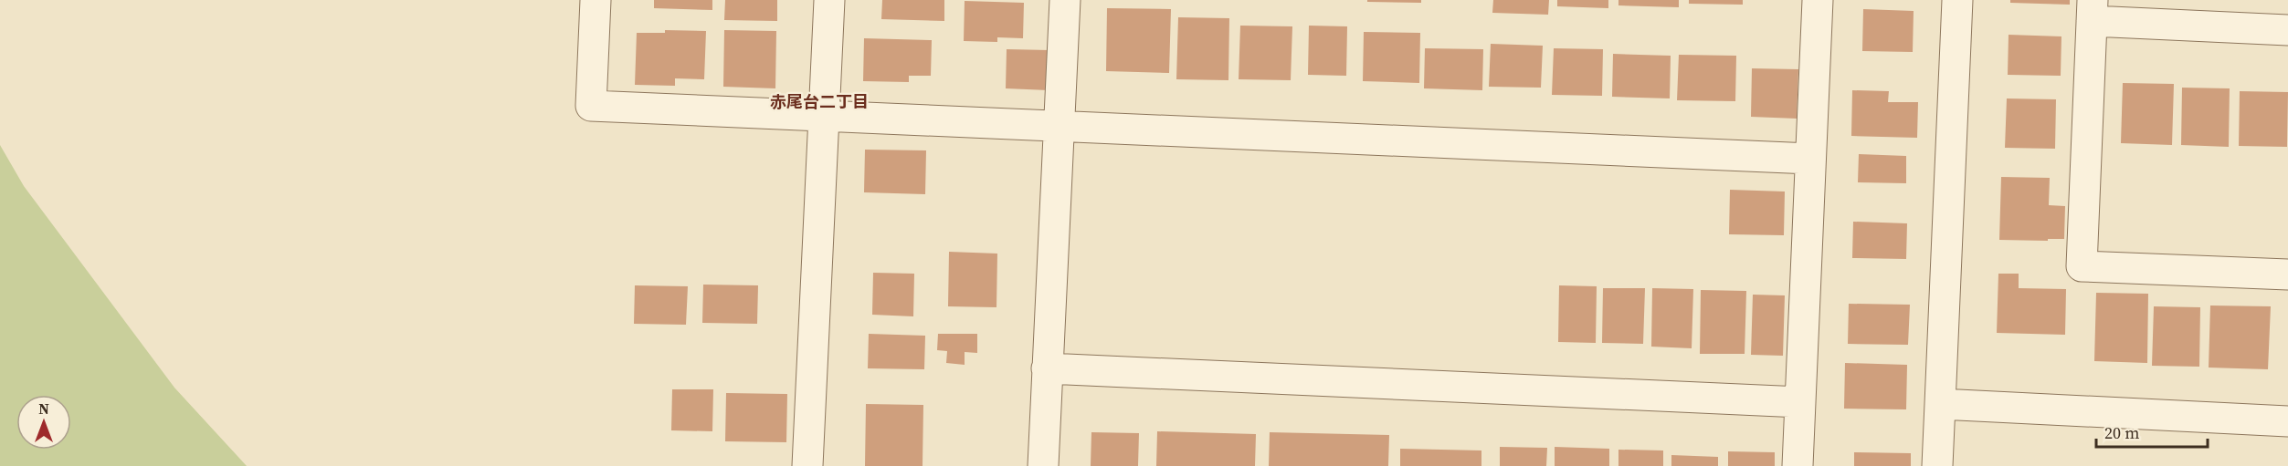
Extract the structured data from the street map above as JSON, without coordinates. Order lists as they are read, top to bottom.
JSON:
{
  "districts": ["赤尾台二丁目"],
  "scale_bar": "20 m",
  "north": "top"
}
